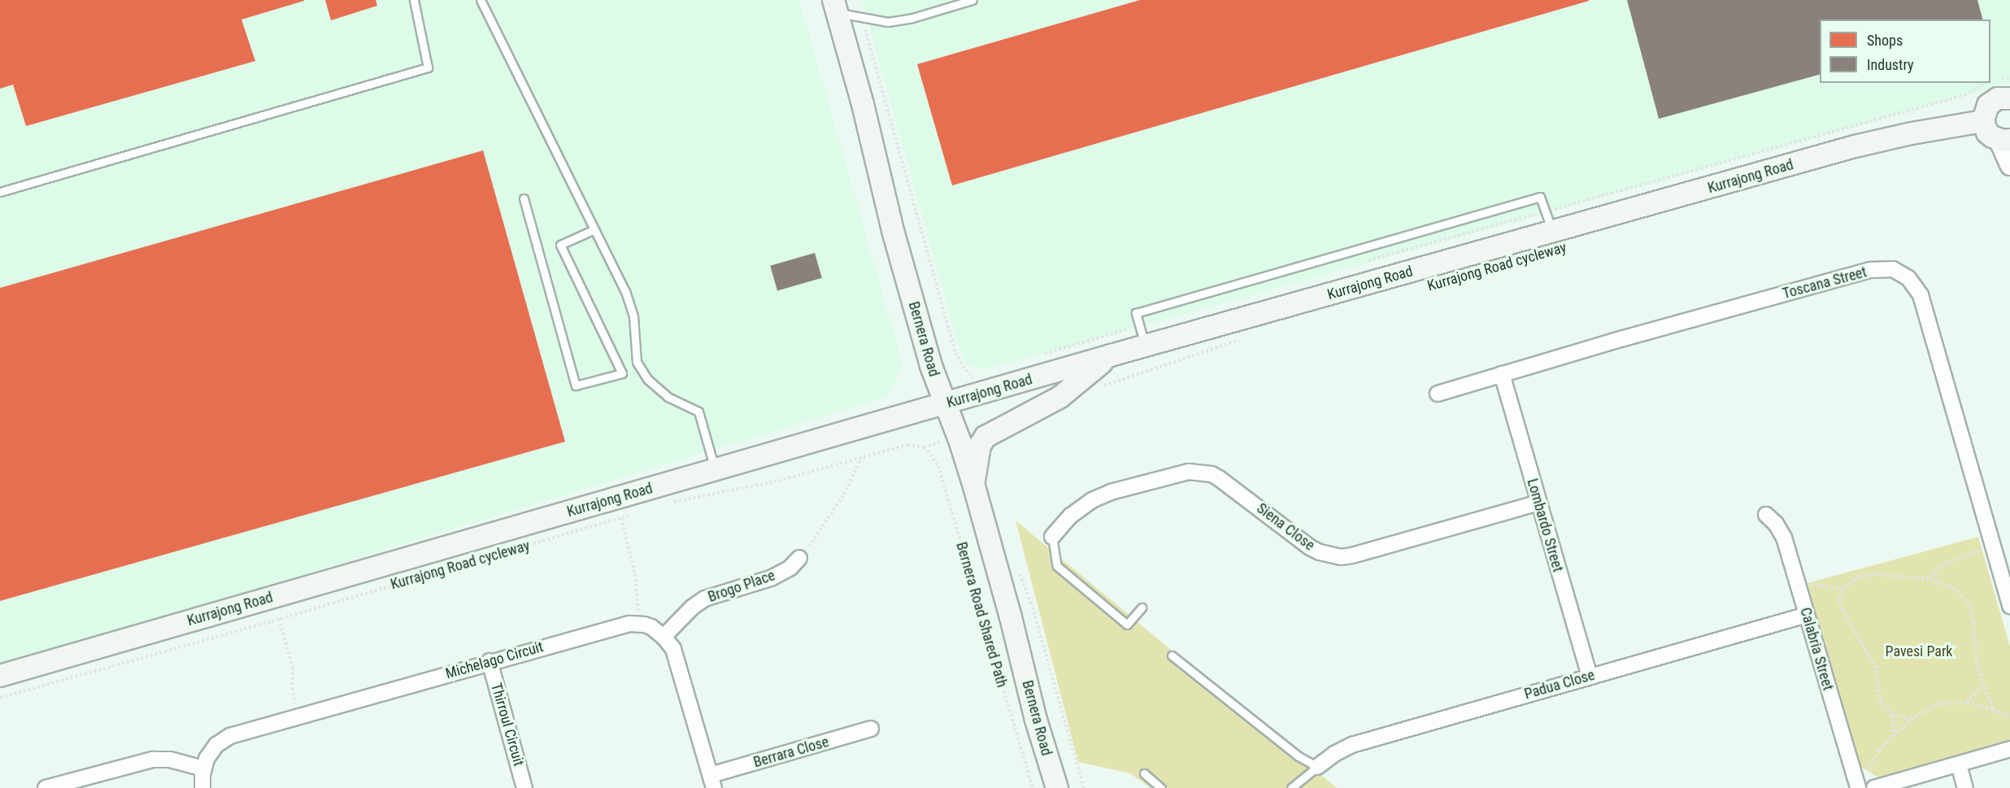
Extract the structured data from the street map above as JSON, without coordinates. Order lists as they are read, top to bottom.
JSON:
{
  "streets": {
    "main road": ["Kurrajong Road", "Bernera Road"],
    "street": [
      "Toscana Street",
      "Lombardo Street",
      "Siena Close",
      "Brogo Place",
      "Calabria Street",
      "Michelago Circuit",
      "Padua Close",
      "Thirroul Circuit",
      "Berrara Close"
    ],
    "path": ["Kurrajong Road cycleway", "Bernera Road Shared Path"]
  },
  "crossings": [
    ["Kurrajong Road", "Bernera Road"],
    ["Toscana Street", "Lombardo Street"],
    ["Lombardo Street", "Siena Close"],
    ["Lombardo Street", "Padua Close"],
    ["Calabria Street", "Padua Close"],
    ["Michelago Circuit", "Thirroul Circuit"]
  ],
  "parks": ["Pavesi Park"],
  "legend": ["Shops", "Industry"]
}
